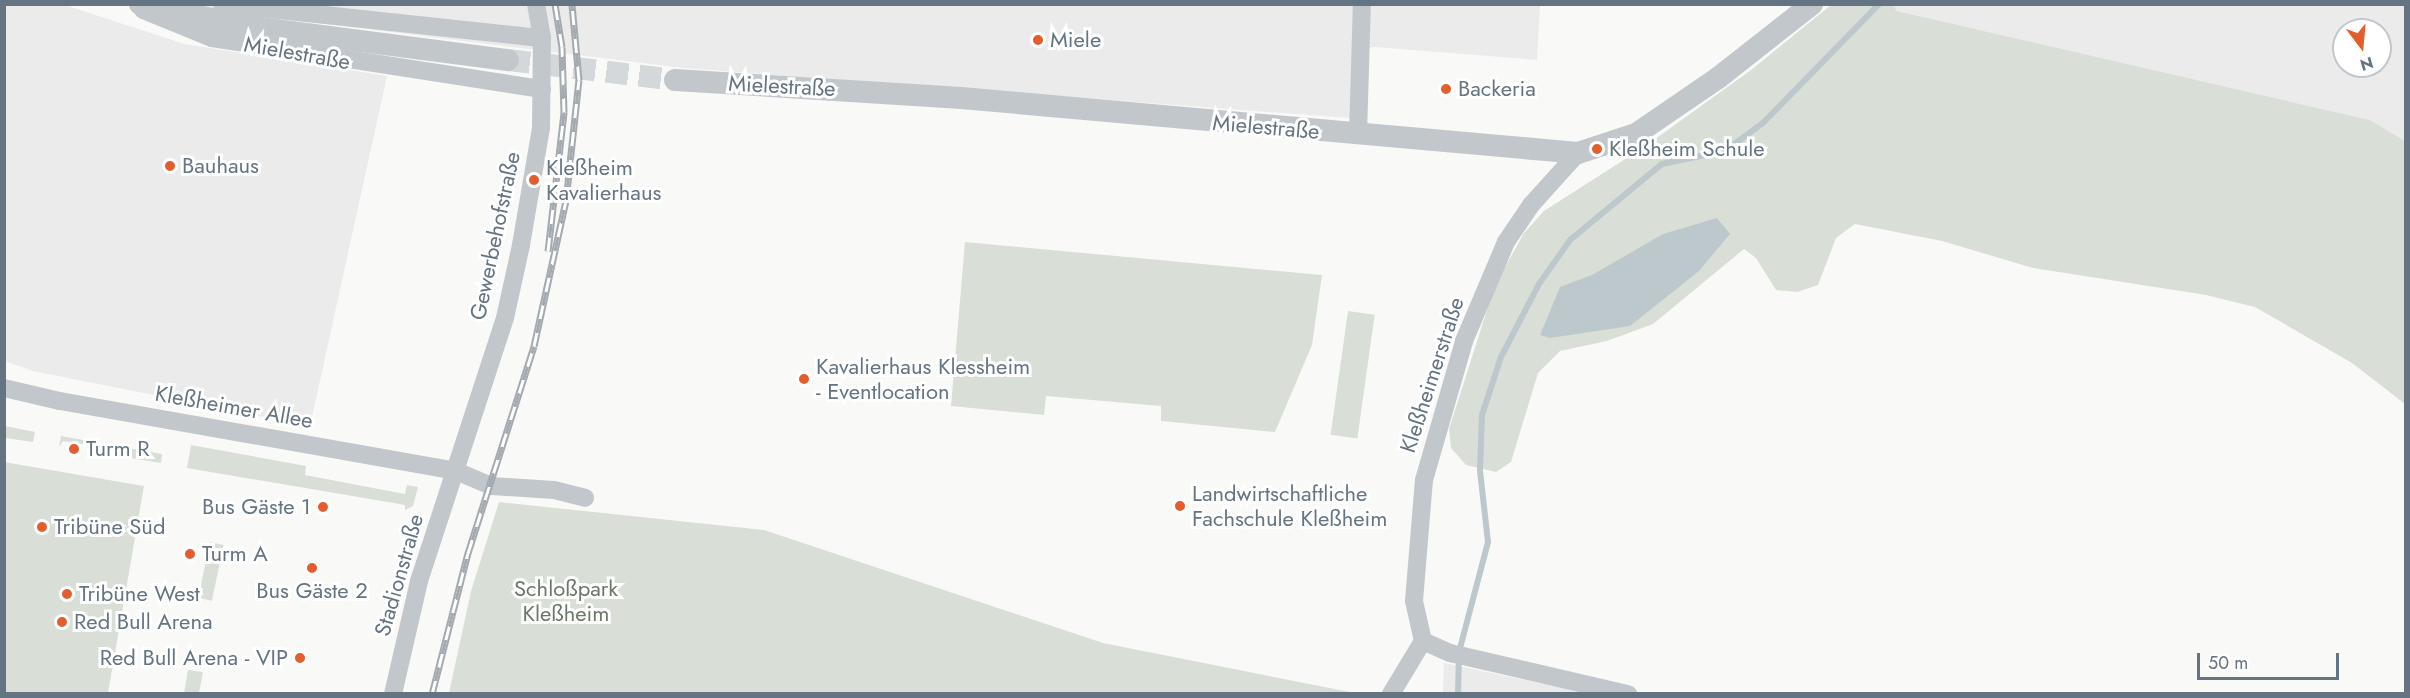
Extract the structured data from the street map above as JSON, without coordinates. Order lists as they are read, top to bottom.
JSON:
{
  "streets": {
    "street": [
      "Mielestraße",
      "Gewerbehofstraße",
      "Kleßheimerstraße",
      "Kleßheimer Allee",
      "Stadionstraße"
    ]
  },
  "crossings": [
    ["Mielestraße", "Gewerbehofstraße"],
    ["Mielestraße", "Kleßheimerstraße"],
    ["Gewerbehofstraße", "Kleßheimer Allee"],
    ["Gewerbehofstraße", "Stadionstraße"],
    ["Kleßheimer Allee", "Stadionstraße"]
  ],
  "parks": ["Schloßpark Kleßheim"],
  "places": [
    "Miele",
    "Backeria",
    "Kleßheim Schule",
    "Bauhaus",
    "Kleßheim Kavalierhaus",
    "Kavalierhaus Klessheim - Eventlocation",
    "Turm R",
    "Landwirtschaftliche Fachschule Kleßheim",
    "Bus Gäste 1",
    "Tribüne Süd",
    "Turm A",
    "Bus Gäste 2",
    "Tribüne West",
    "Red Bull Arena",
    "Red Bull Arena - VIP"
  ],
  "scale_bar": "50 m",
  "north": "bottom"
}
